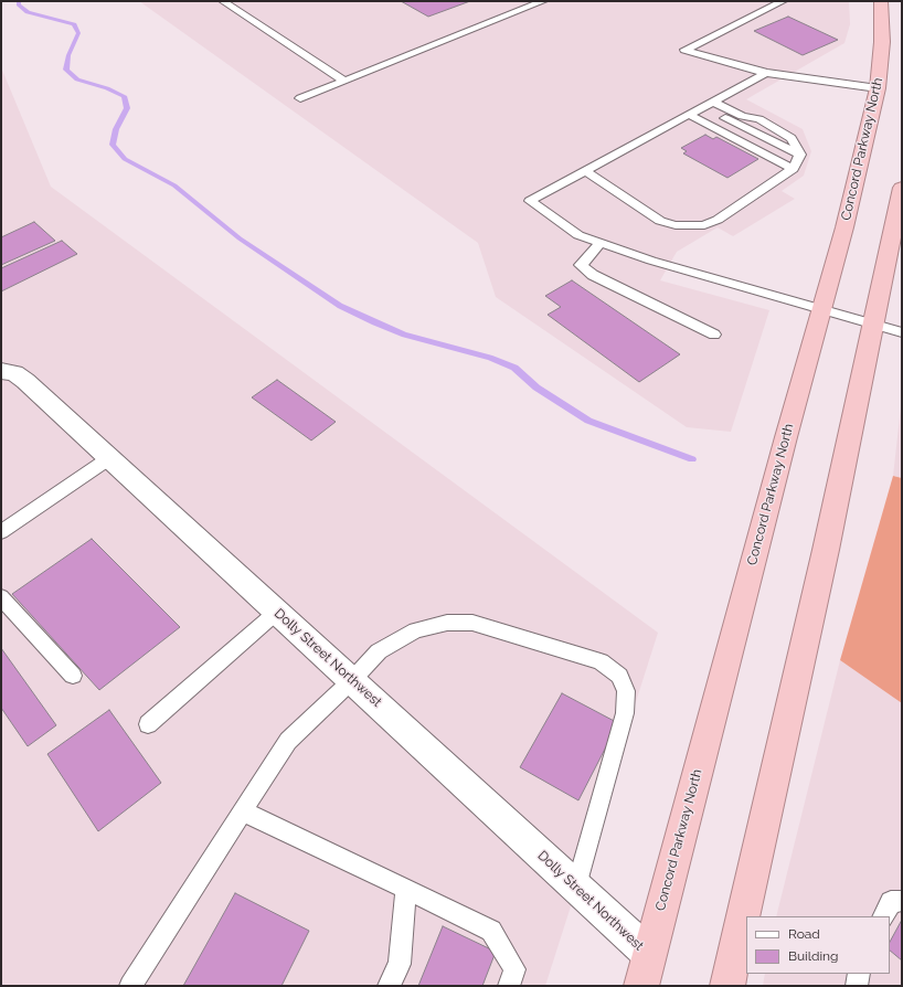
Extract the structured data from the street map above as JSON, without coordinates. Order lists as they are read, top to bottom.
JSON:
{
  "streets": {
    "highway": ["Concord Parkway North"],
    "street": ["Dolly Street Northwest"]
  },
  "crossings": [
    ["Concord Parkway North", "Dolly Street Northwest"]
  ],
  "legend": ["Road", "Building"]
}
